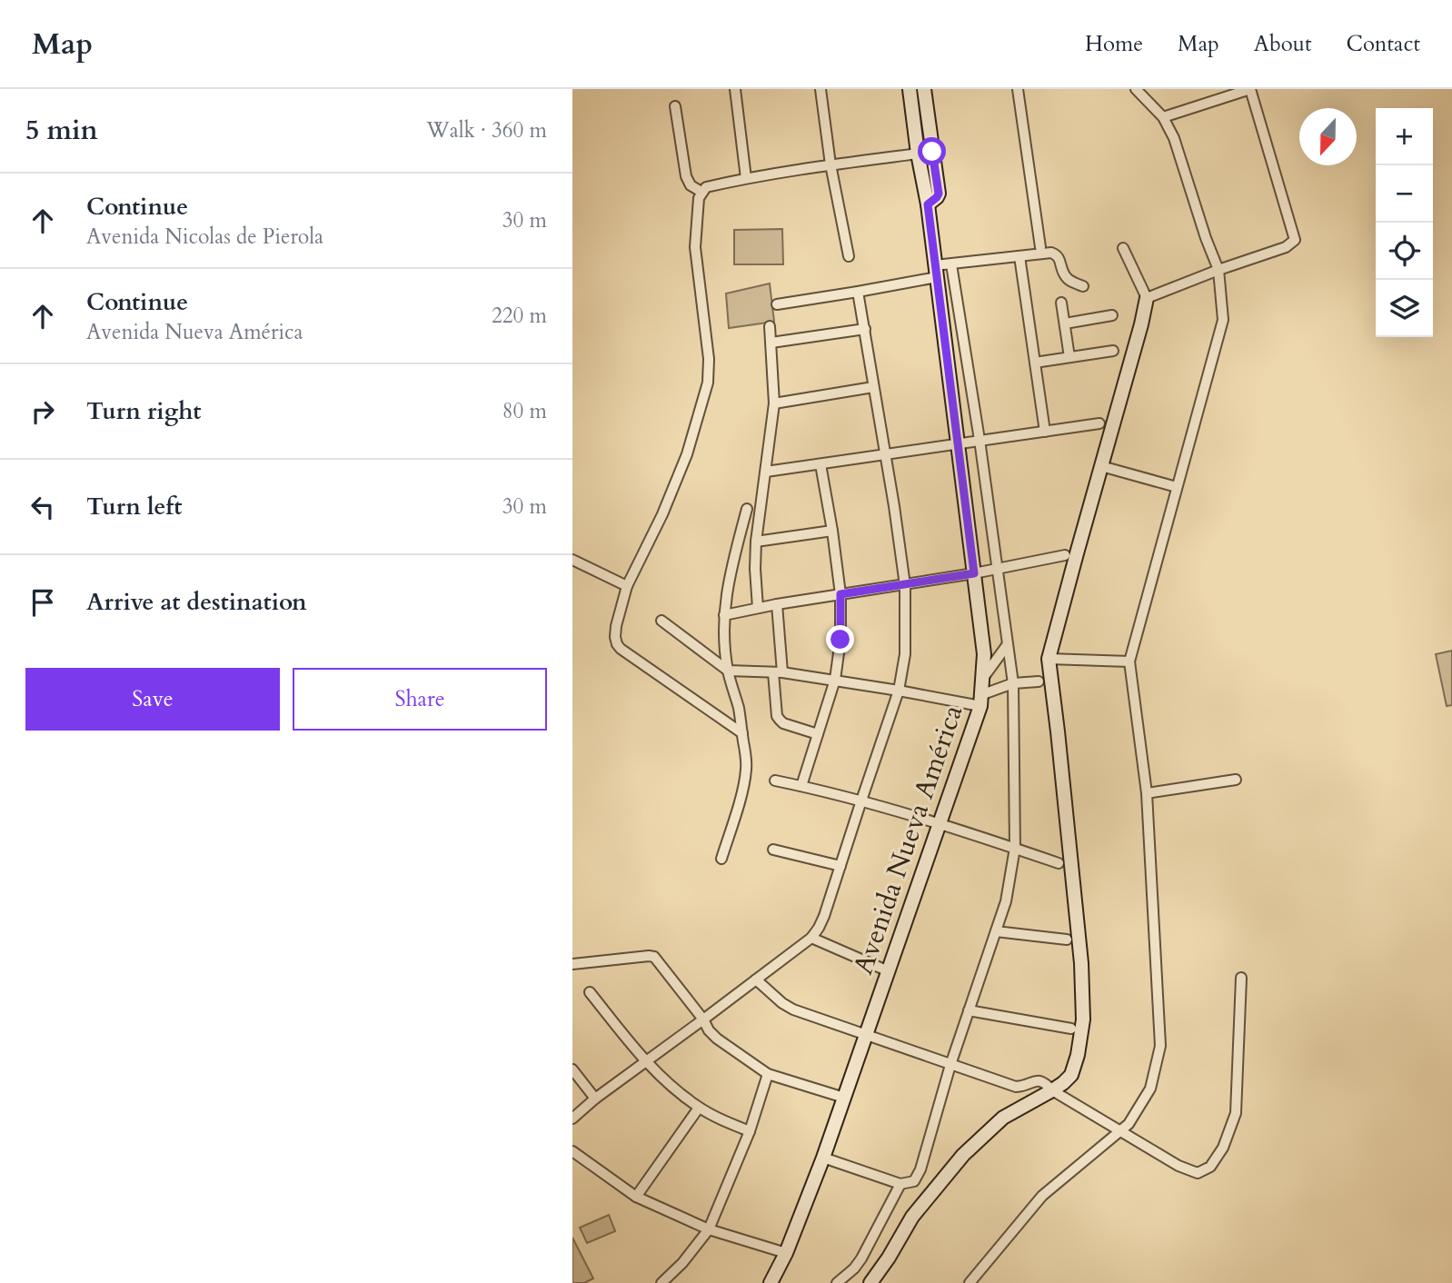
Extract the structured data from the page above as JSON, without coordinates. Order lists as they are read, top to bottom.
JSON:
{
  "streets": {
    "street": ["Avenida Nueva América"]
  },
  "north": "bottom",
  "page": {
    "header": "Map",
    "nav": [
      "Home",
      "Map",
      "About",
      "Contact"
    ],
    "heading": ["5 min", "Walk · 360 m"],
    "map_buttons": ["+", "−"],
    "list": [
      ["Continue", "Avenida Nicolas de Pierola", "30 m"],
      ["Continue", "Avenida Nueva América", "220 m"],
      ["Turn right", "80 m"],
      ["Turn left", "30 m"],
      "Arrive at destination"
    ],
    "buttons": ["Save", "Share"]
  }
}
